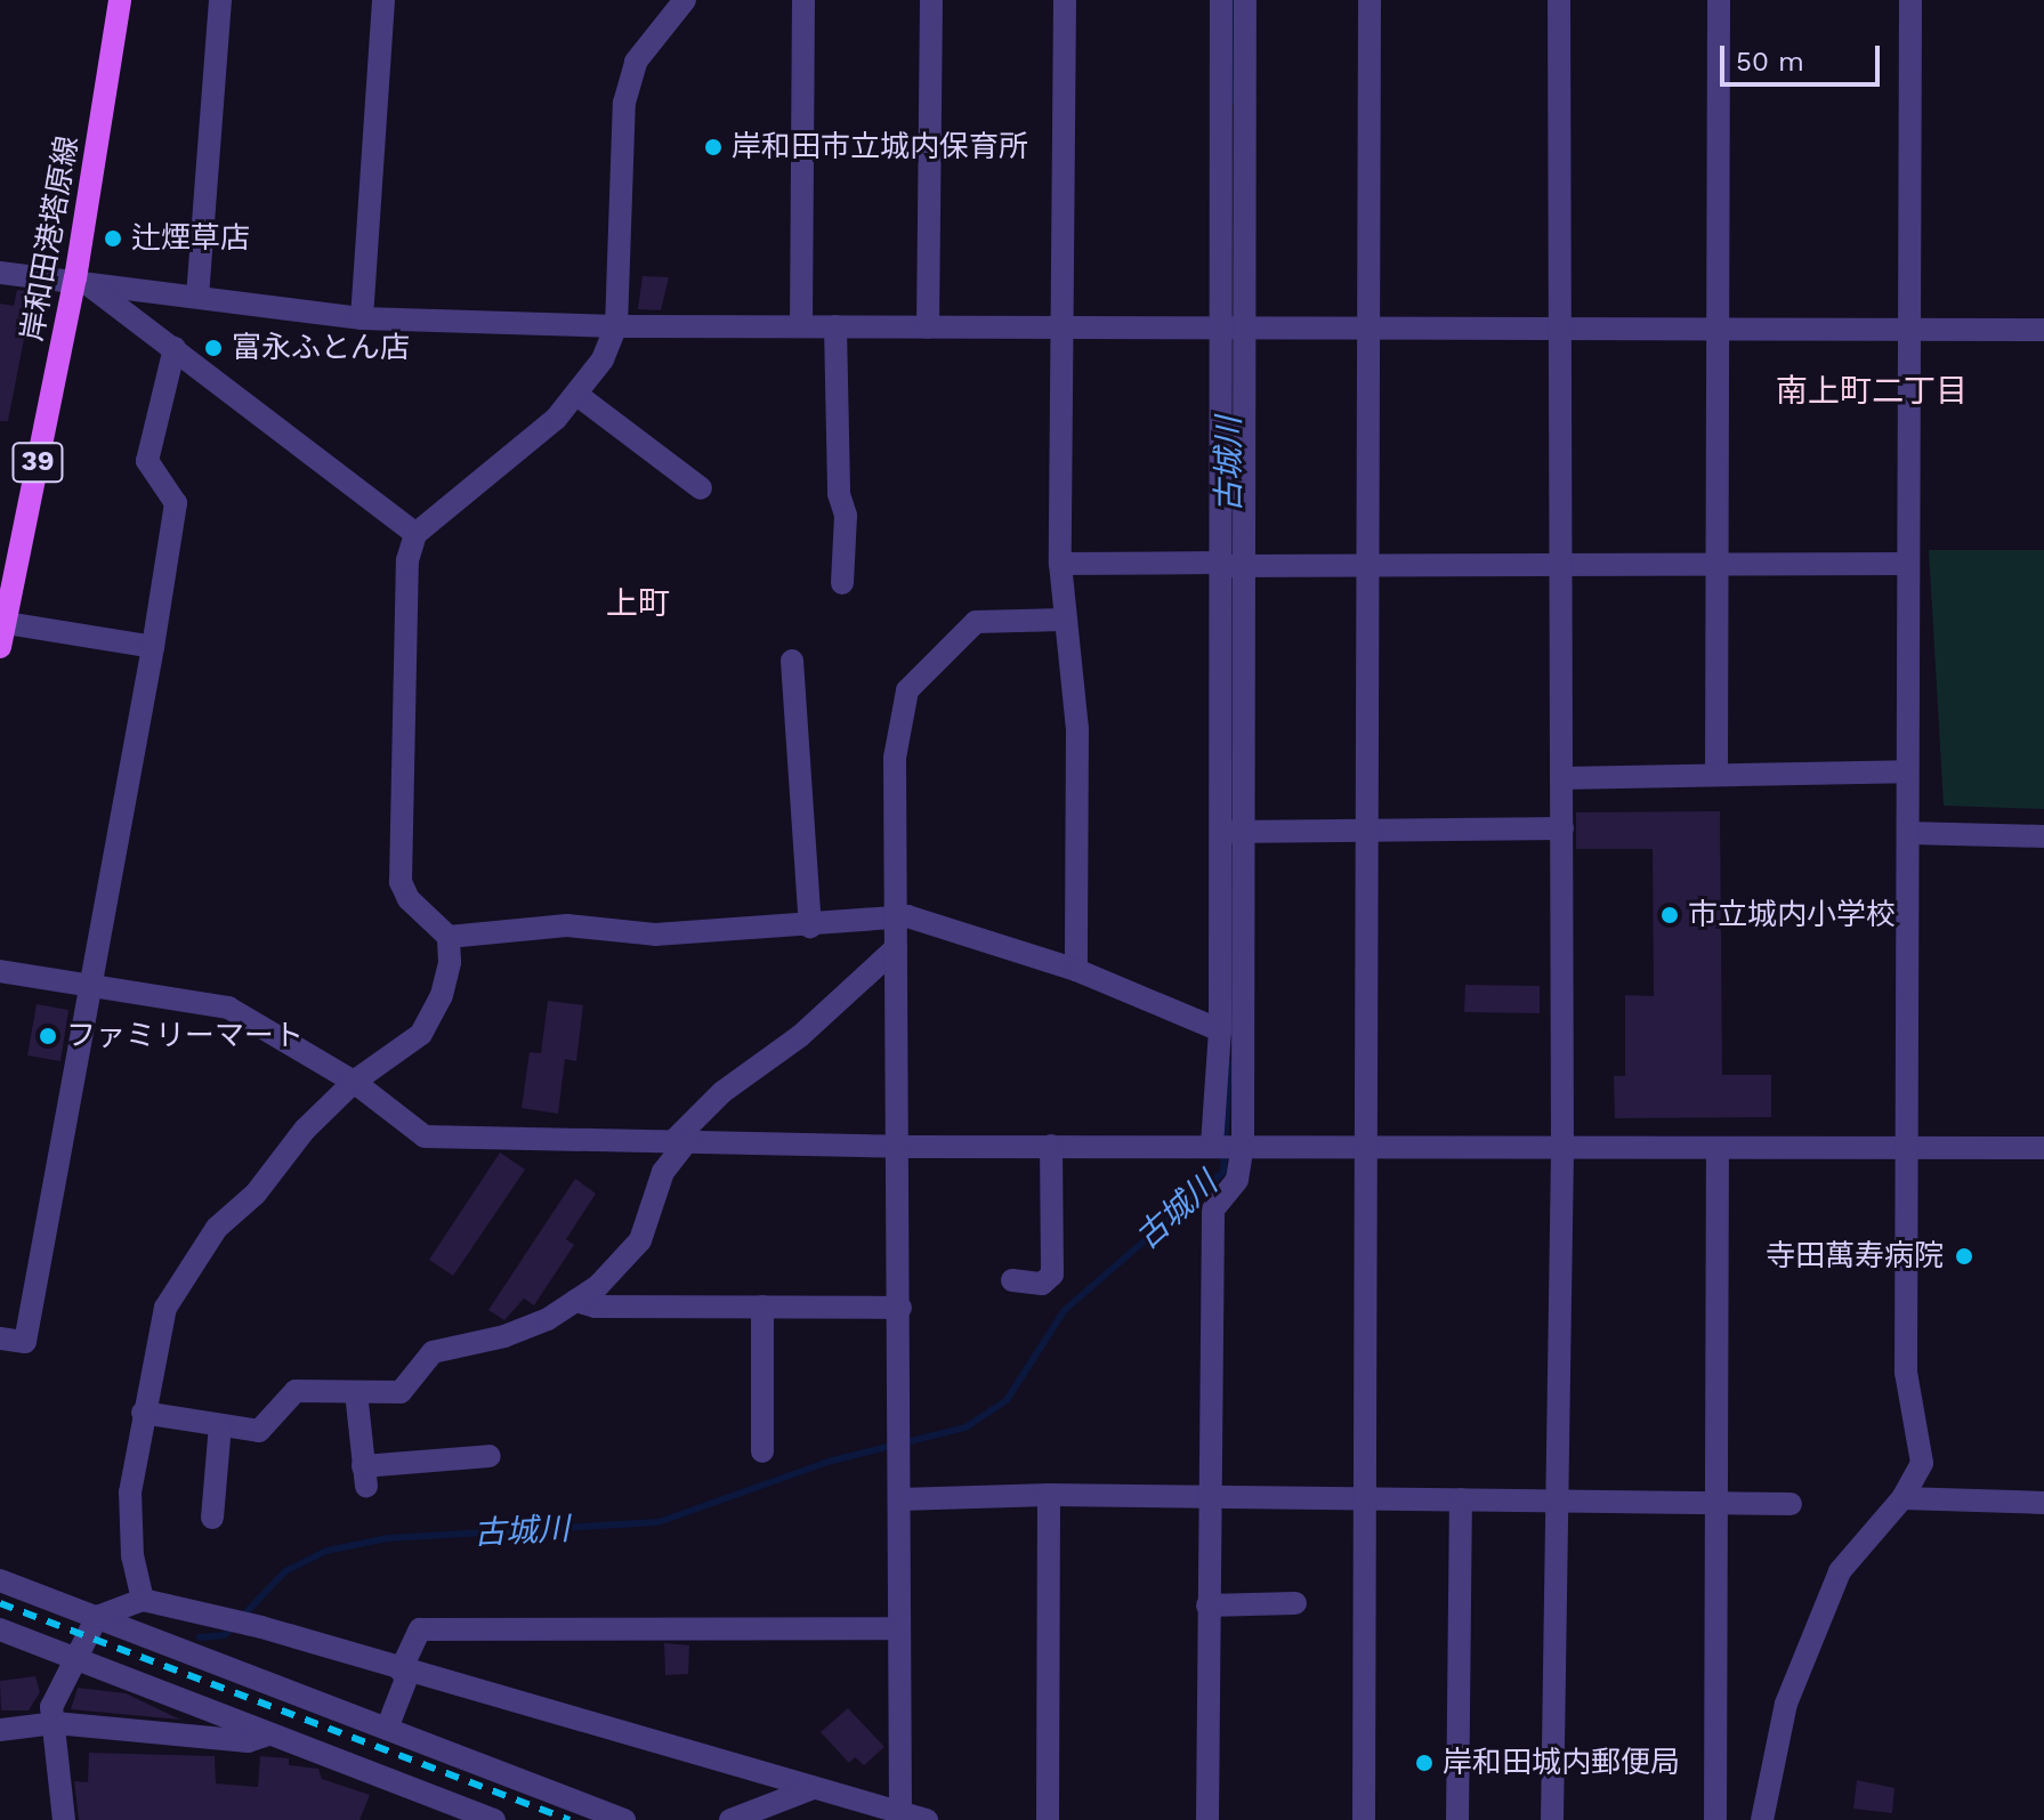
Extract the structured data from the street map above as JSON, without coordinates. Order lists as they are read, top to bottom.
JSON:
{
  "streets": {
    "main road": ["岸和田港塔原線", "39"]
  },
  "districts": ["南上町二丁目", "上町"],
  "water": ["古城川"],
  "places": [
    "岸和田市立城内保育所",
    "辻煙草店",
    "富永ふとん店",
    "市立城内小学校",
    "ファミリーマート",
    "寺田萬寿病院",
    "岸和田城内郵便局"
  ],
  "scale_bar": "50 m"
}
